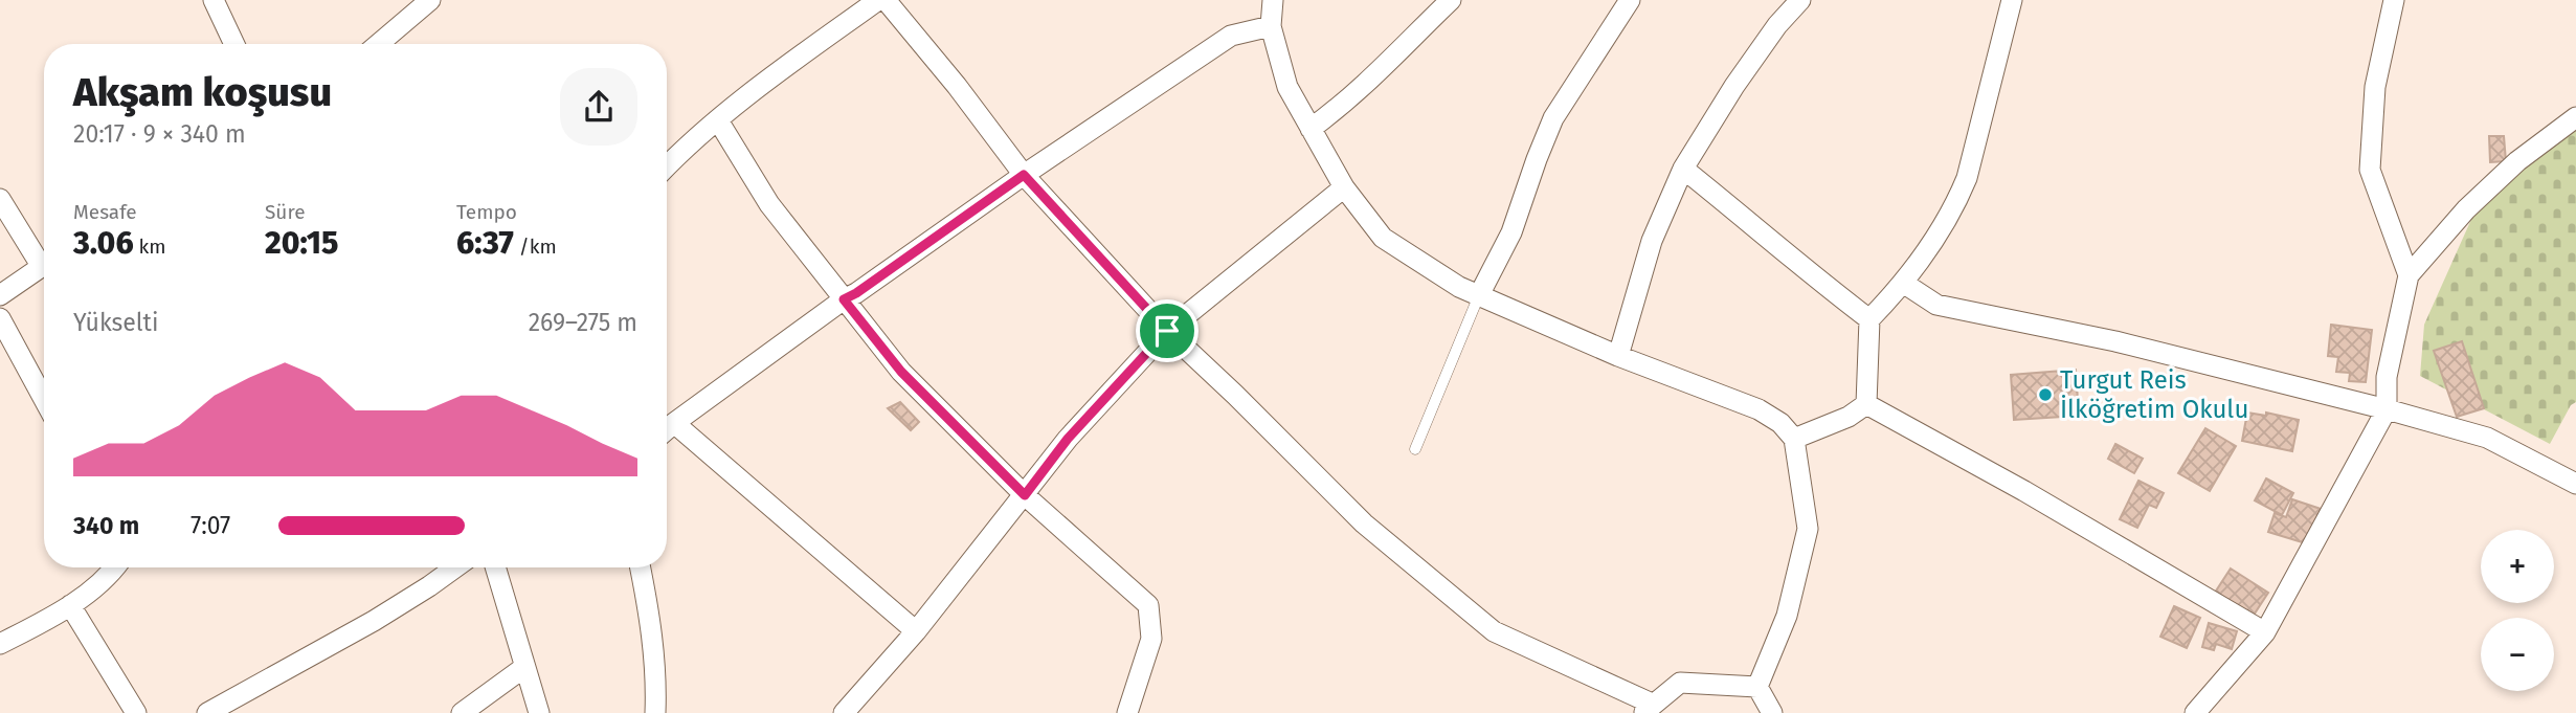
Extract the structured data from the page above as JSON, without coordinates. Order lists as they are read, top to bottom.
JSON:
{
  "places": ["Turgut Reis İlköğretim Okulu"],
  "page": {
    "heading": ["Akşam koşusu", "20:17 · 9 × 340 m"],
    "stats": [
      ["Mesafe", "3.06 km"],
      ["Süre", "20:15"],
      ["Tempo", "6:37 /km"]
    ],
    "chart": ["Yükselti", "269–275 m"],
    "list": [
      {
        "name": "340 m",
        "note": "7:07"
      }
    ],
    "map_buttons": ["+", "−"]
  }
}
